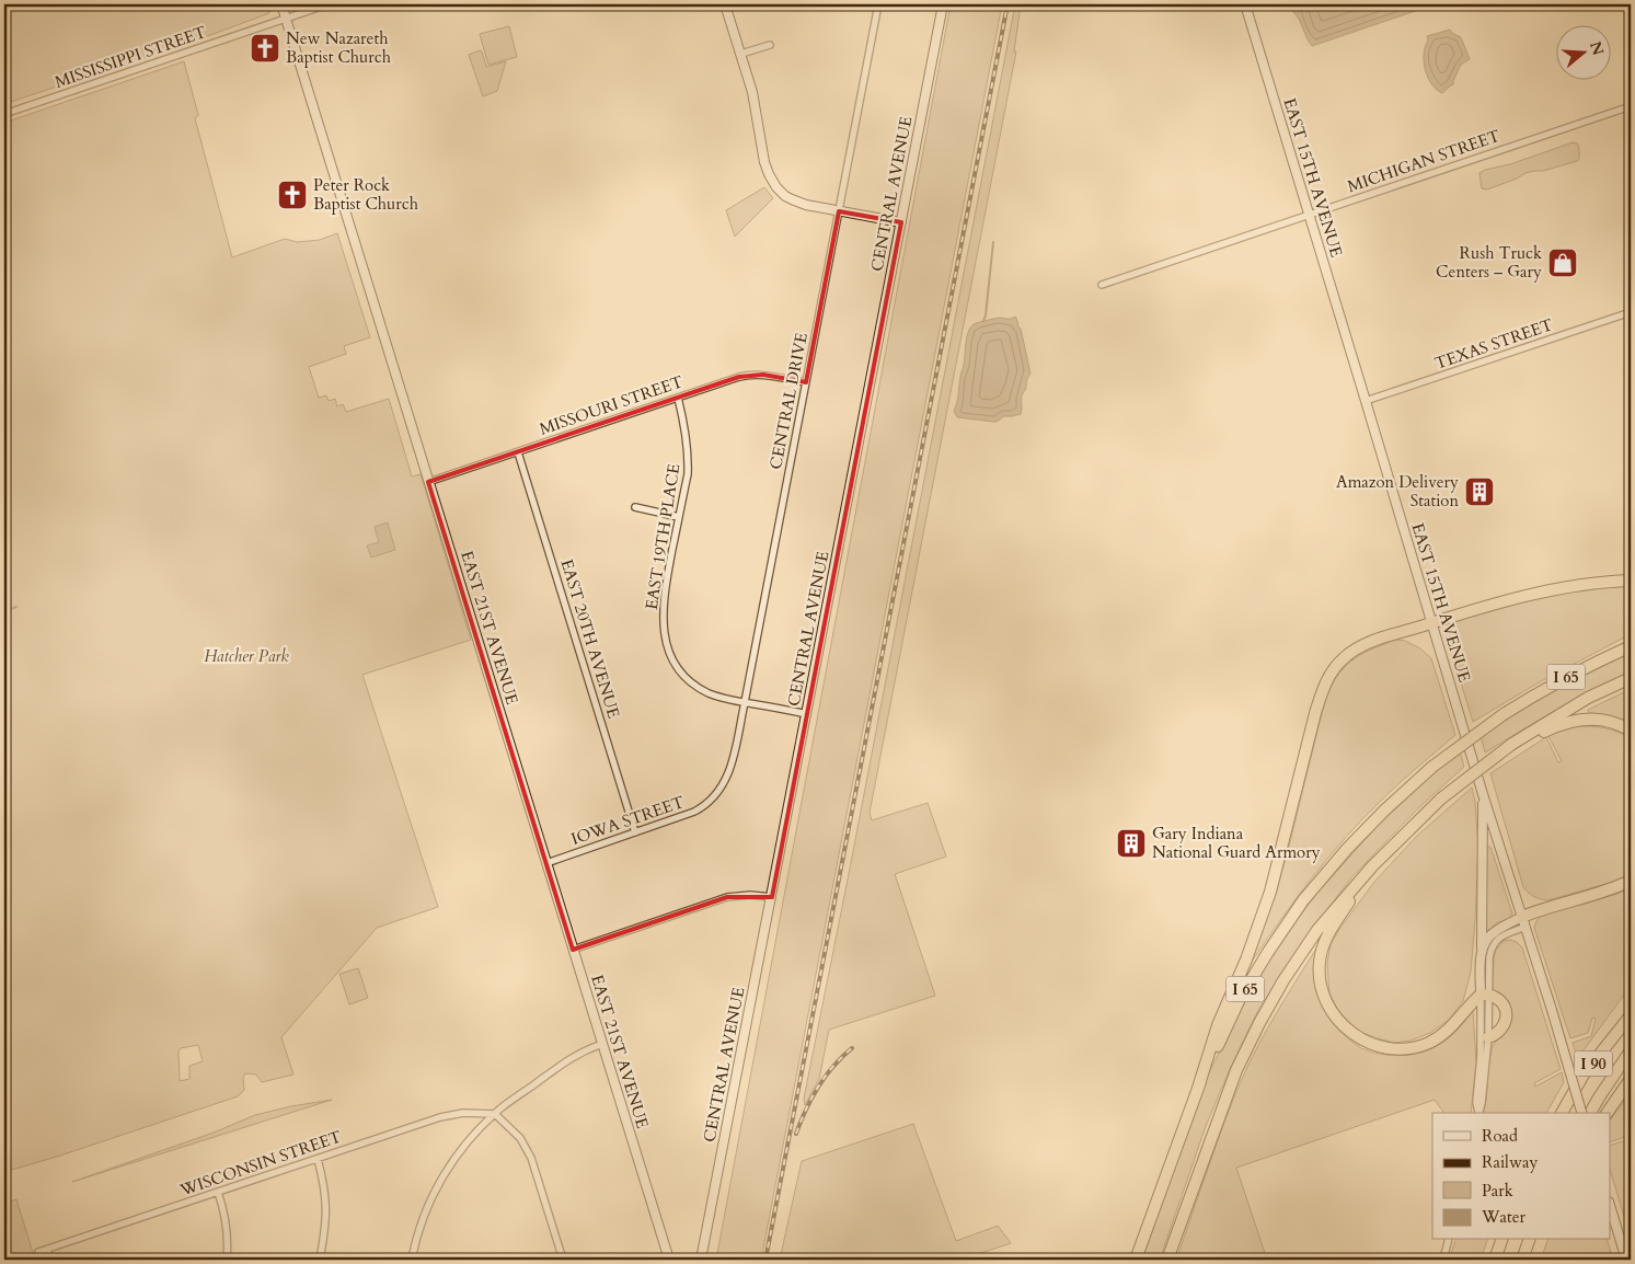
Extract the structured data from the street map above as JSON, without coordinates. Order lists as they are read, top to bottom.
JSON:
{
  "streets": {
    "highway": ["I 65", "I 90"],
    "street": [
      "MISSISSIPPI STREET",
      "MICHIGAN STREET",
      "EAST 15TH AVENUE",
      "CENTRAL AVENUE",
      "TEXAS STREET",
      "CENTRAL DRIVE",
      "MISSOURI STREET",
      "EAST 19TH PLACE",
      "EAST 21ST AVENUE",
      "EAST 20TH AVENUE",
      "IOWA STREET",
      "WISCONSIN STREET"
    ]
  },
  "crossings": [
    ["MISSISSIPPI STREET", "EAST 21ST AVENUE"],
    ["MICHIGAN STREET", "EAST 15TH AVENUE"],
    ["EAST 15TH AVENUE", "TEXAS STREET"],
    ["CENTRAL AVENUE", "EAST 19TH PLACE"],
    ["CENTRAL DRIVE", "MISSOURI STREET"],
    ["CENTRAL DRIVE", "EAST 19TH PLACE"],
    ["CENTRAL DRIVE", "IOWA STREET"],
    ["MISSOURI STREET", "EAST 19TH PLACE"],
    ["MISSOURI STREET", "EAST 21ST AVENUE"],
    ["MISSOURI STREET", "EAST 20TH AVENUE"],
    ["EAST 21ST AVENUE", "IOWA STREET"],
    ["EAST 20TH AVENUE", "IOWA STREET"]
  ],
  "parks": ["Hatcher Park"],
  "places": {
    "church": ["New Nazareth Baptist Church", "Peter Rock Baptist Church"],
    "shop": ["Rush Truck Centers – Gary"],
    "building": ["Amazon Delivery Station", "Gary Indiana National Guard Armory"]
  },
  "legend": [
    "Road",
    "Railway",
    "Park",
    "Water"
  ],
  "north": "right"
}
